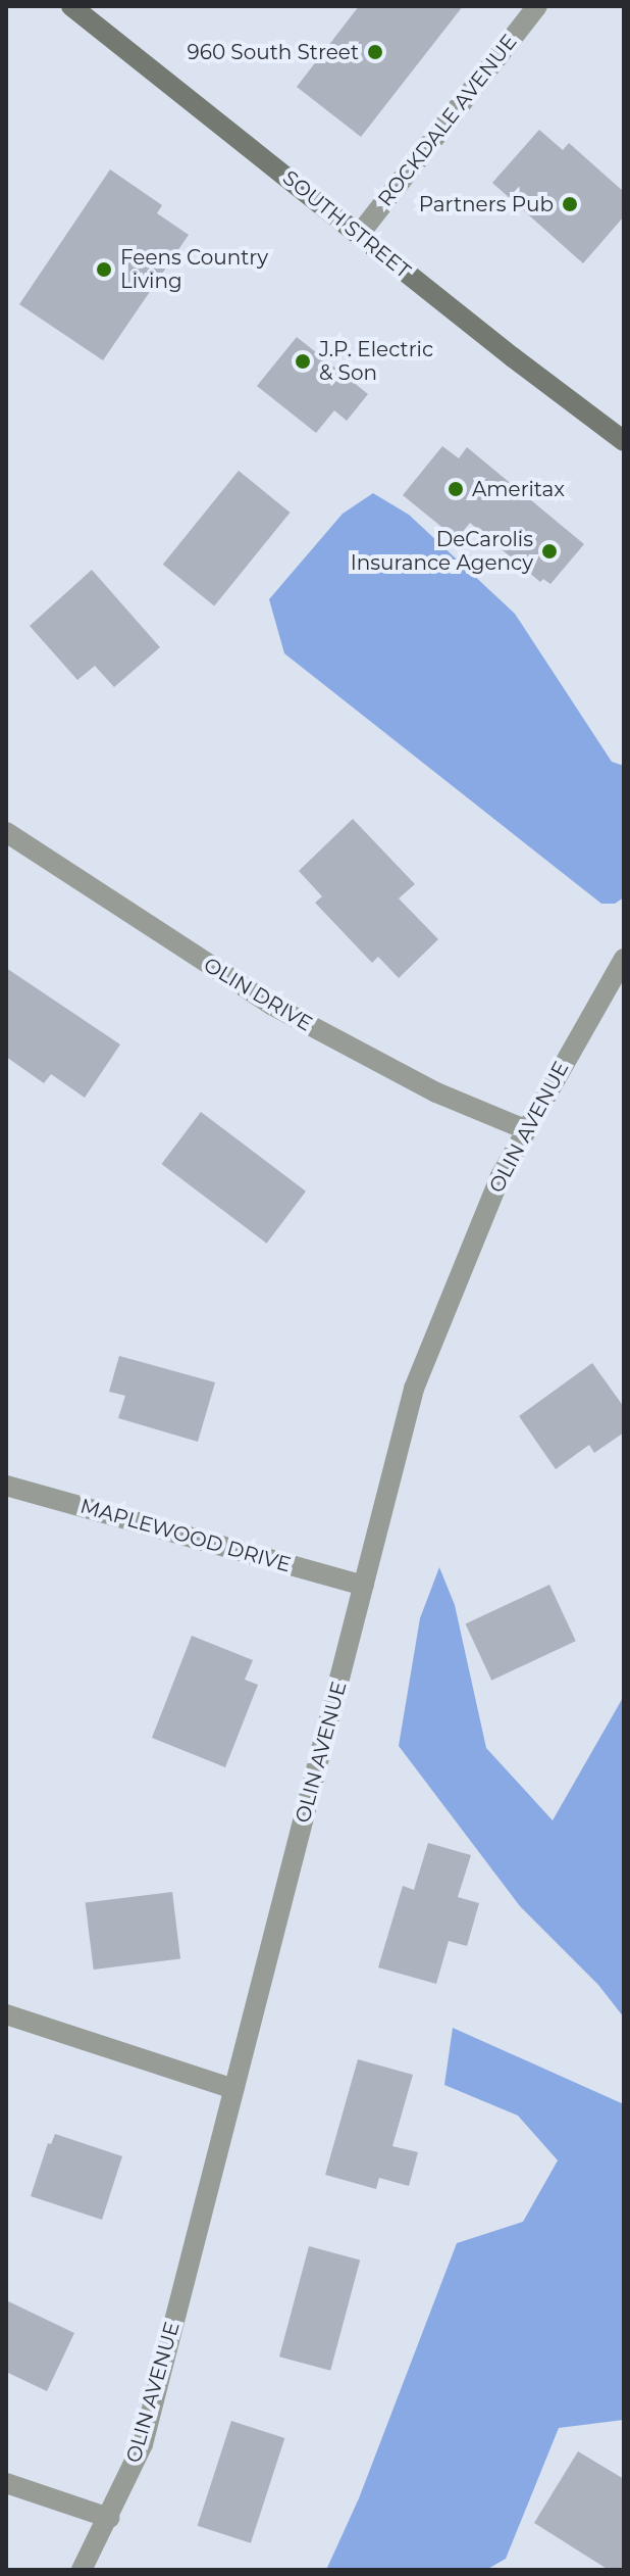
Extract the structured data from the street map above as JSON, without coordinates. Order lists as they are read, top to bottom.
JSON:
{
  "streets": {
    "main road": ["SOUTH STREET"],
    "street": [
      "ROCKDALE AVENUE",
      "OLIN DRIVE",
      "OLIN AVENUE",
      "MAPLEWOOD DRIVE"
    ]
  },
  "crossings": [
    ["ROCKDALE AVENUE", "SOUTH STREET"],
    ["OLIN DRIVE", "OLIN AVENUE"],
    ["OLIN AVENUE", "MAPLEWOOD DRIVE"]
  ],
  "places": [
    "960 South Street",
    "Partners Pub",
    "Feens Country Living",
    "J.P. Electric & Son",
    "Ameritax",
    "DeCarolis Insurance Agency"
  ]
}
